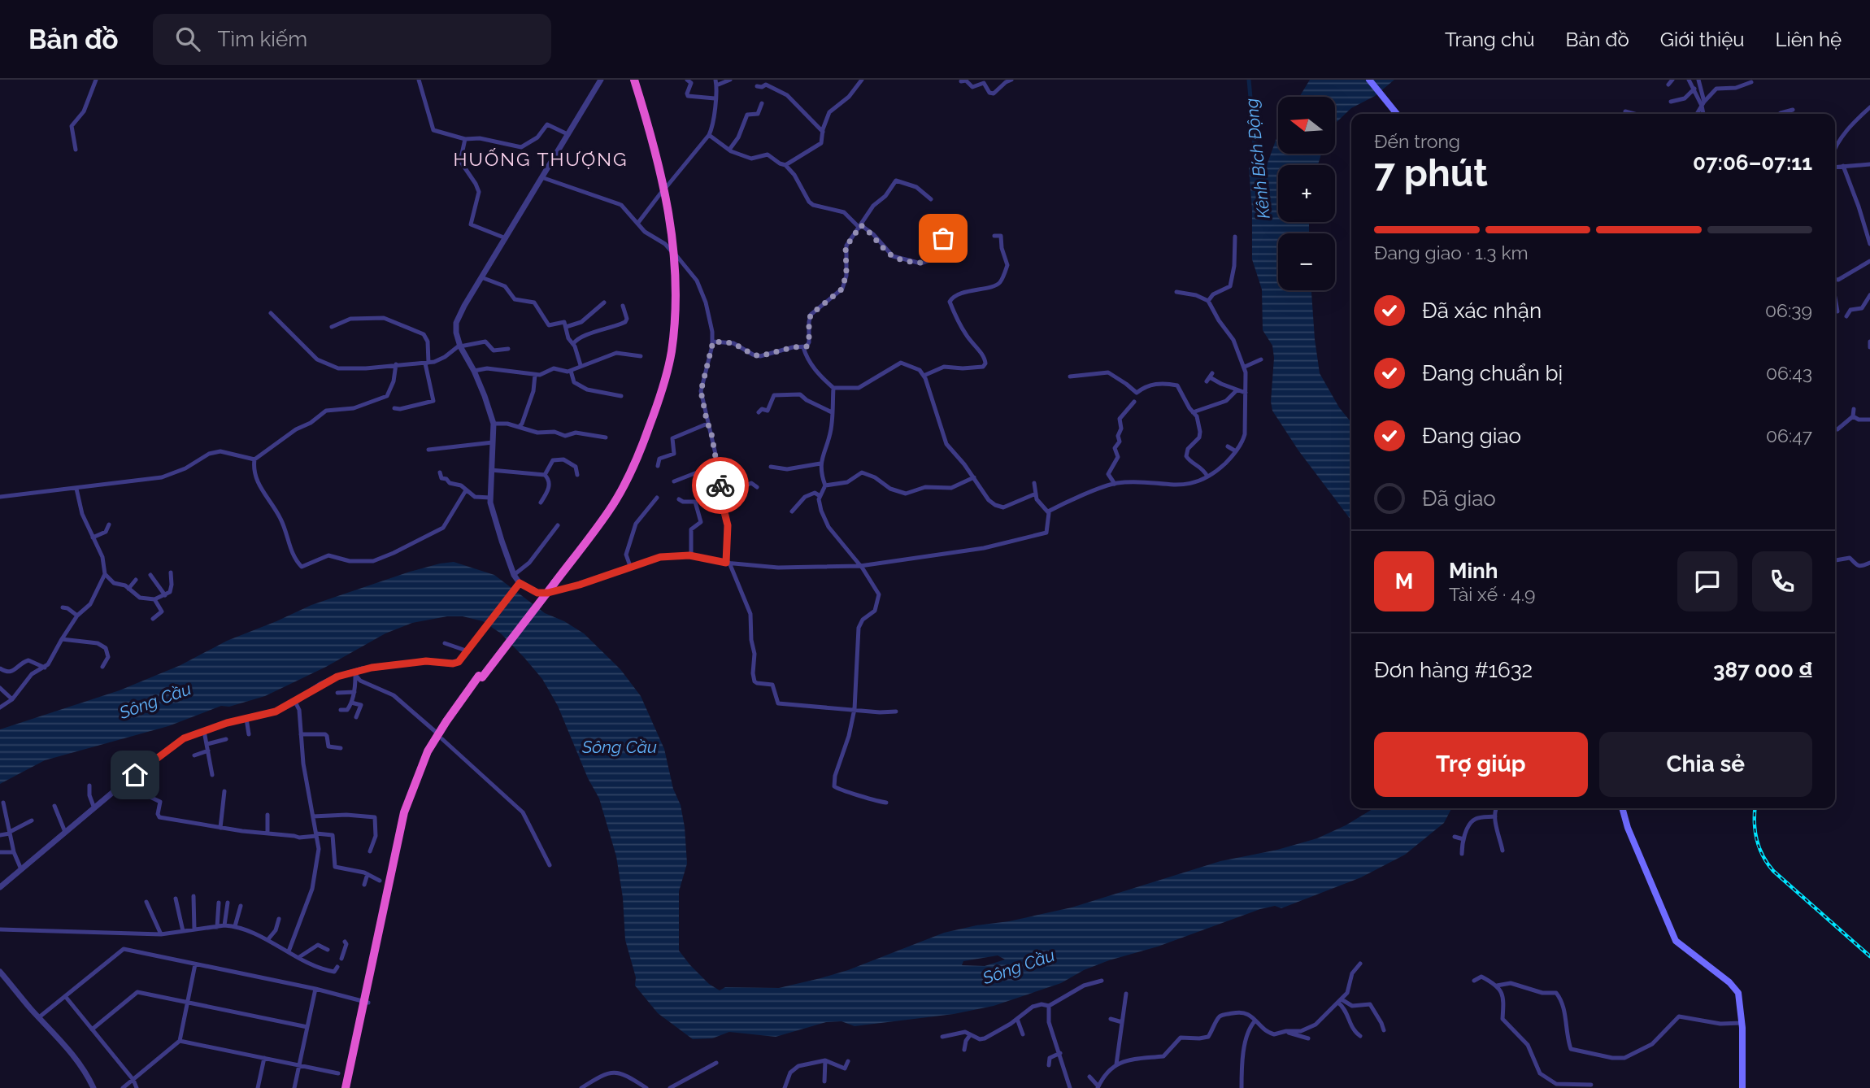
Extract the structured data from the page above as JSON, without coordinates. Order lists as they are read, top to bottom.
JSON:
{
  "districts": ["HUỐNG THƯỢNG"],
  "water": ["Kênh Bích Động", "Sông Cầu"],
  "north": "left",
  "page": {
    "header": "Bản đồ",
    "search": "Tìm kiếm",
    "nav": [
      "Trang chủ",
      "Bản đồ",
      "Giới thiệu",
      "Liên hệ"
    ],
    "map_buttons": ["+", "−"],
    "heading": ["7 phút", "Đến trong", "07:06–07:11"],
    "panel": [
      "Minh",
      "Tài xế · 4.9",
      "Đơn hàng #1632",
      "387 000 ₫"
    ],
    "bar": "Đang giao · 1.3 km",
    "list": [
      ["Đã xác nhận", "06:39"],
      ["Đang chuẩn bị", "06:43"],
      ["Đang giao", "06:47"],
      "Đã giao"
    ],
    "round": "M",
    "buttons": ["Trợ giúp", "Chia sẻ"]
  }
}
